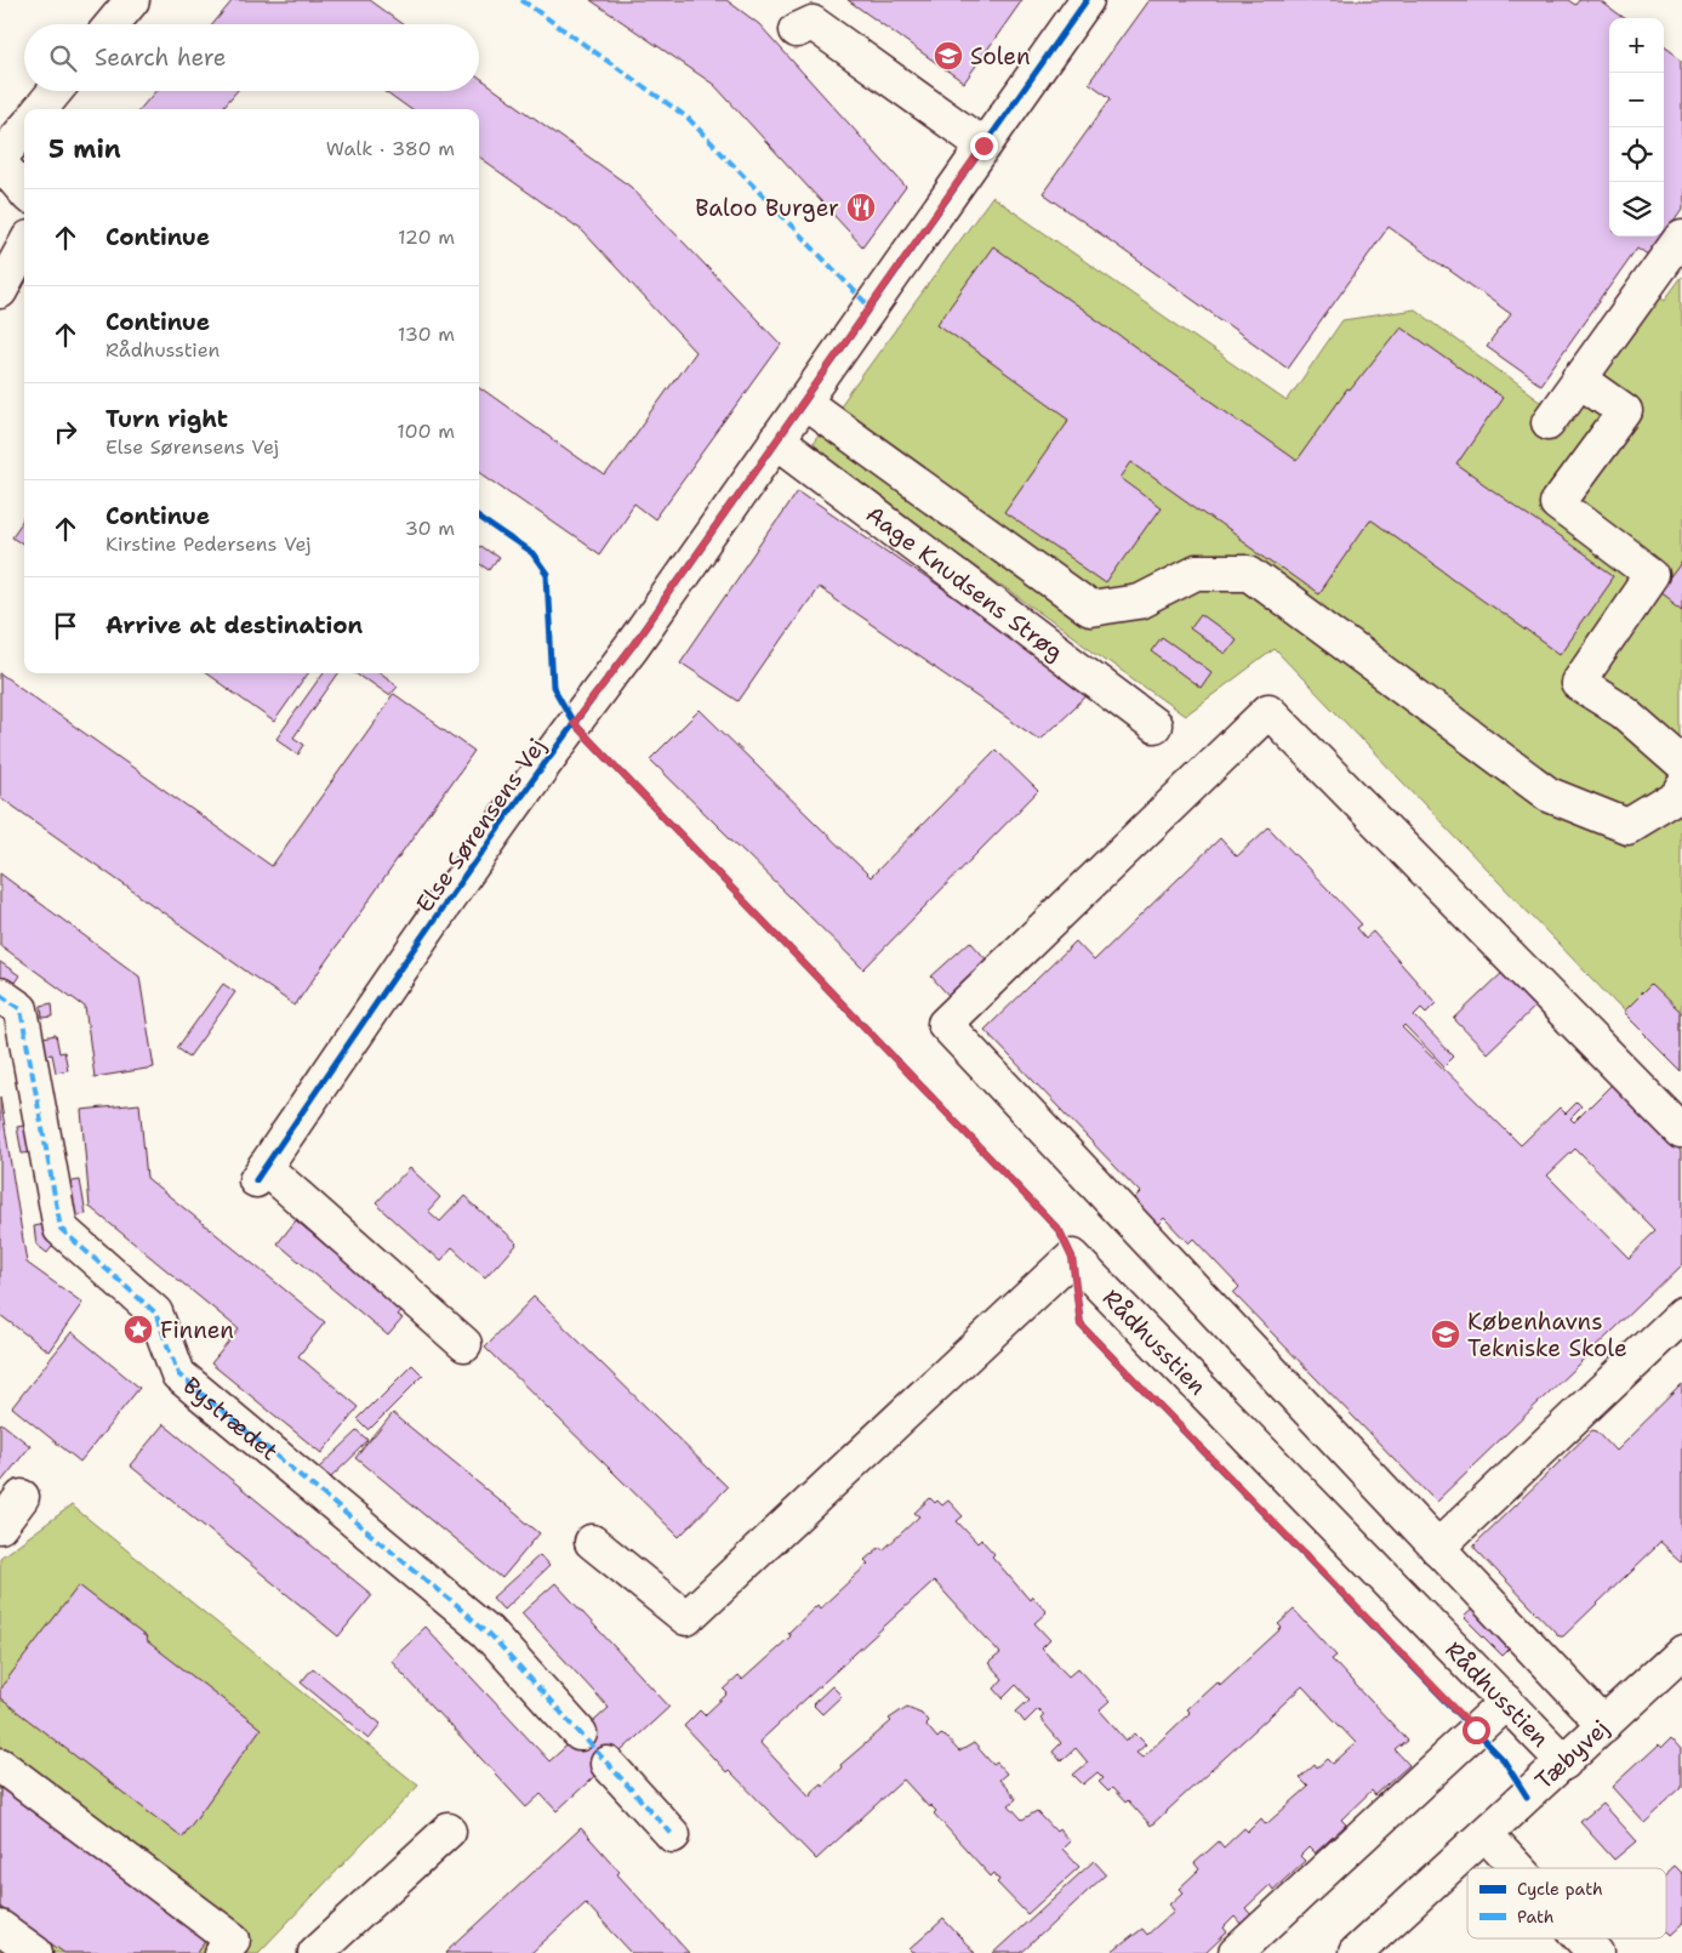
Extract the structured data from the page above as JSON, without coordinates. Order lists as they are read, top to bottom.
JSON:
{
  "streets": {
    "street": [
      "Aage Knudsens Strøg",
      "Else Sørensens Vej",
      "Rådhusstien",
      "Bystrædet",
      "Tæbyvej"
    ]
  },
  "crossings": [
    ["Aage Knudsens Strøg", "Else Sørensens Vej"],
    ["Rådhusstien", "Tæbyvej"]
  ],
  "places": {
    "school or university": ["Solen", "Københavns Tekniske Skole"],
    "restaurant": ["Baloo Burger"],
    "place": ["Finnen"]
  },
  "legend": ["Cycle path", "Path"],
  "page": {
    "map_buttons": ["+", "−"],
    "search": "Search here",
    "heading": ["5 min", "Walk · 380 m"],
    "list": [
      ["Continue", "120 m"],
      ["Continue", "Rådhusstien", "130 m"],
      ["Turn right", "Else Sørensens Vej", "100 m"],
      ["Continue", "Kirstine Pedersens Vej", "30 m"],
      "Arrive at destination"
    ]
  }
}
